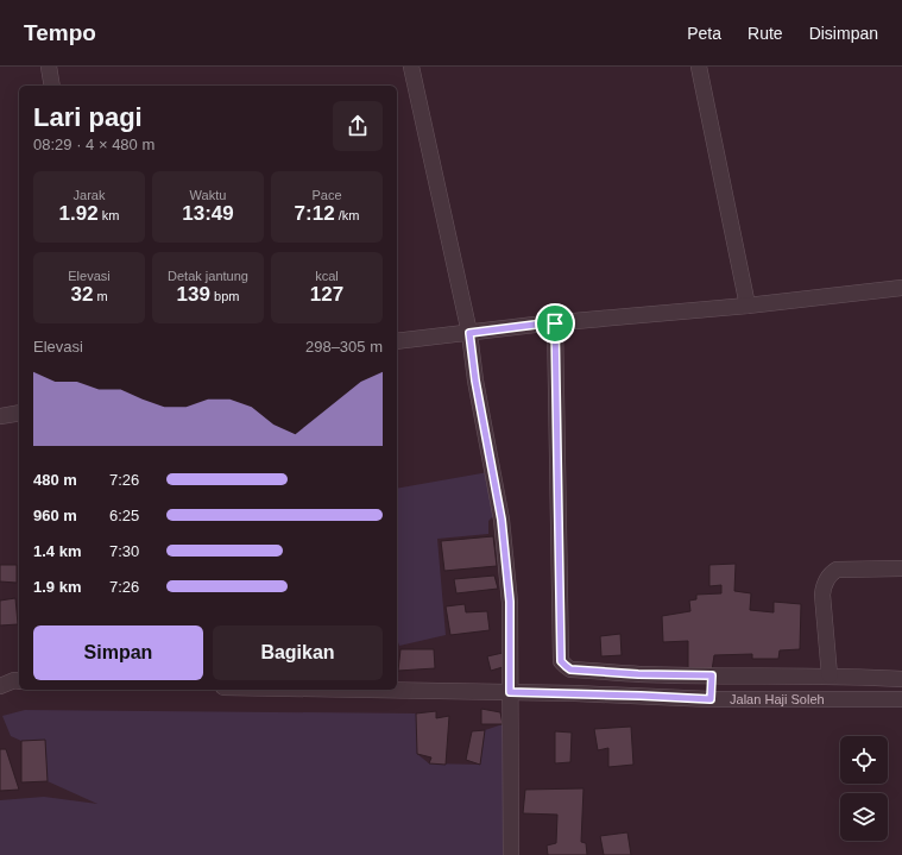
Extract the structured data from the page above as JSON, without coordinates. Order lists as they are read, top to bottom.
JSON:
{
  "streets": {
    "street": ["Jalan Haji Soleh"]
  },
  "page": {
    "header": "Tempo",
    "nav": ["Peta", "Rute", "Disimpan"],
    "heading": ["Lari pagi", "08:29 · 4 × 480 m"],
    "stats": [
      ["Jarak", "1.92 km"],
      ["Waktu", "13:49"],
      ["Pace", "7:12 /km"],
      ["Elevasi", "32 m"],
      ["Detak jantung", "139 bpm"],
      ["kcal", "127"]
    ],
    "chart": ["Elevasi", "298–305 m"],
    "list": [
      {
        "name": "480 m",
        "note": "7:26"
      },
      {
        "name": "960 m",
        "note": "6:25"
      },
      {
        "name": "1.4 km",
        "note": "7:30"
      },
      {
        "name": "1.9 km",
        "note": "7:26"
      }
    ],
    "buttons": ["Simpan", "Bagikan"]
  }
}
